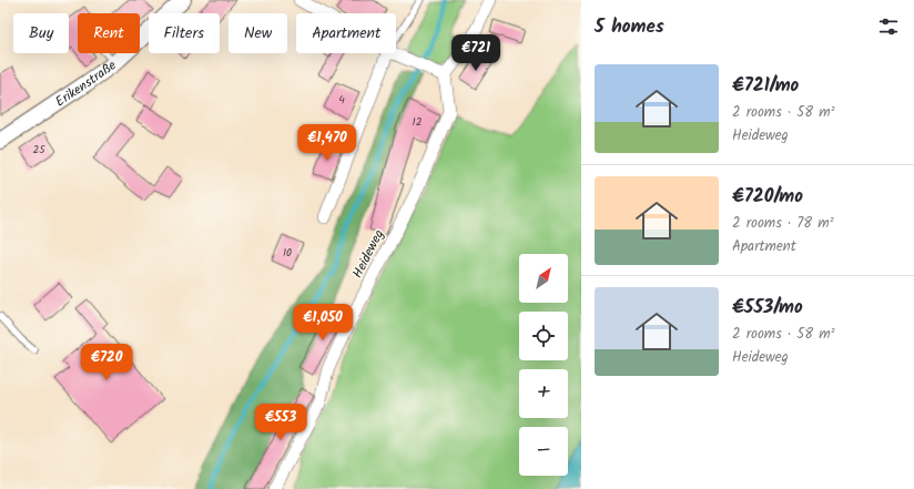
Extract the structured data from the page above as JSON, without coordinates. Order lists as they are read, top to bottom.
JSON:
{
  "streets": {
    "street": ["Erikenstraße", "Heideweg"]
  },
  "house_numbers": [
    "4",
    "12",
    "25",
    "10"
  ],
  "north": "top right",
  "page": {
    "heading": "5 homes",
    "chip": [
      "Buy",
      "Rent",
      "Filters",
      "New",
      "Apartment"
    ],
    "price": [
      "€721",
      "€1,470",
      "€1,050",
      "€720",
      "€553"
    ],
    "list": [
      {
        "name": "€721/mo",
        "note": "2 rooms · 58 m² · Heideweg"
      },
      {
        "name": "€720/mo",
        "note": "2 rooms · 78 m² · Apartment"
      },
      {
        "name": "€553/mo",
        "note": "2 rooms · 58 m² · Heideweg"
      }
    ],
    "map_buttons": ["+", "−"]
  }
}
